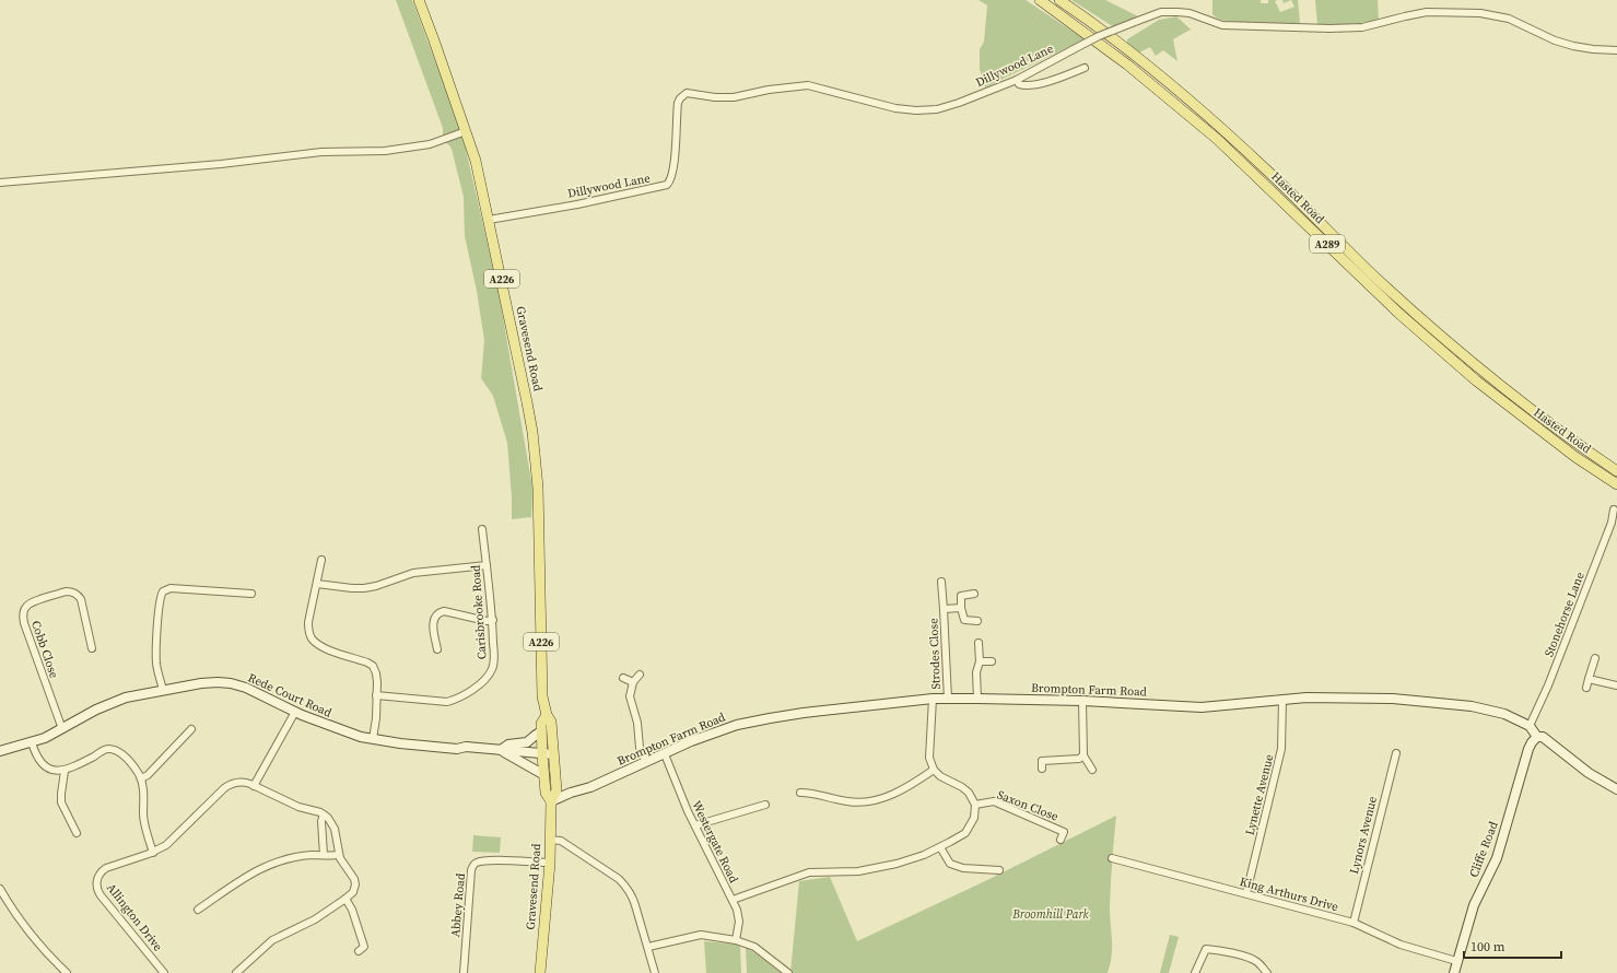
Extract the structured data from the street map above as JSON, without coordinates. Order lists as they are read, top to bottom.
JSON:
{
  "streets": {
    "main road": [
      "Hasted Road",
      "A289",
      "A226",
      "Gravesend Road",
      "Brompton Farm Road",
      "Rede Court Road",
      "Cliffe Road"
    ],
    "street": [
      "Dillywood Lane",
      "Carisbrooke Road",
      "Stonehorse Lane",
      "Cobb Close",
      "Strodes Close",
      "Lynette Avenue",
      "Saxon Close",
      "Lynors Avenue",
      "Westergate Road",
      "King Arthurs Drive",
      "Abbey Road",
      "Allington Drive"
    ]
  },
  "crossings": [
    ["Dillywood Lane", "Gravesend Road"],
    ["Gravesend Road", "Brompton Farm Road"],
    ["Gravesend Road", "Rede Court Road"],
    ["Gravesend Road", "Abbey Road"],
    ["Stonehorse Lane", "Brompton Farm Road"],
    ["Cobb Close", "Rede Court Road"],
    ["Strodes Close", "Brompton Farm Road"],
    ["Brompton Farm Road", "Lynette Avenue"],
    ["Brompton Farm Road", "Westergate Road"],
    ["Brompton Farm Road", "Cliffe Road"],
    ["Lynette Avenue", "King Arthurs Drive"],
    ["Lynors Avenue", "King Arthurs Drive"],
    ["Cliffe Road", "King Arthurs Drive"]
  ],
  "parks": ["Broomhill Park"],
  "scale_bar": "100 m"
}
